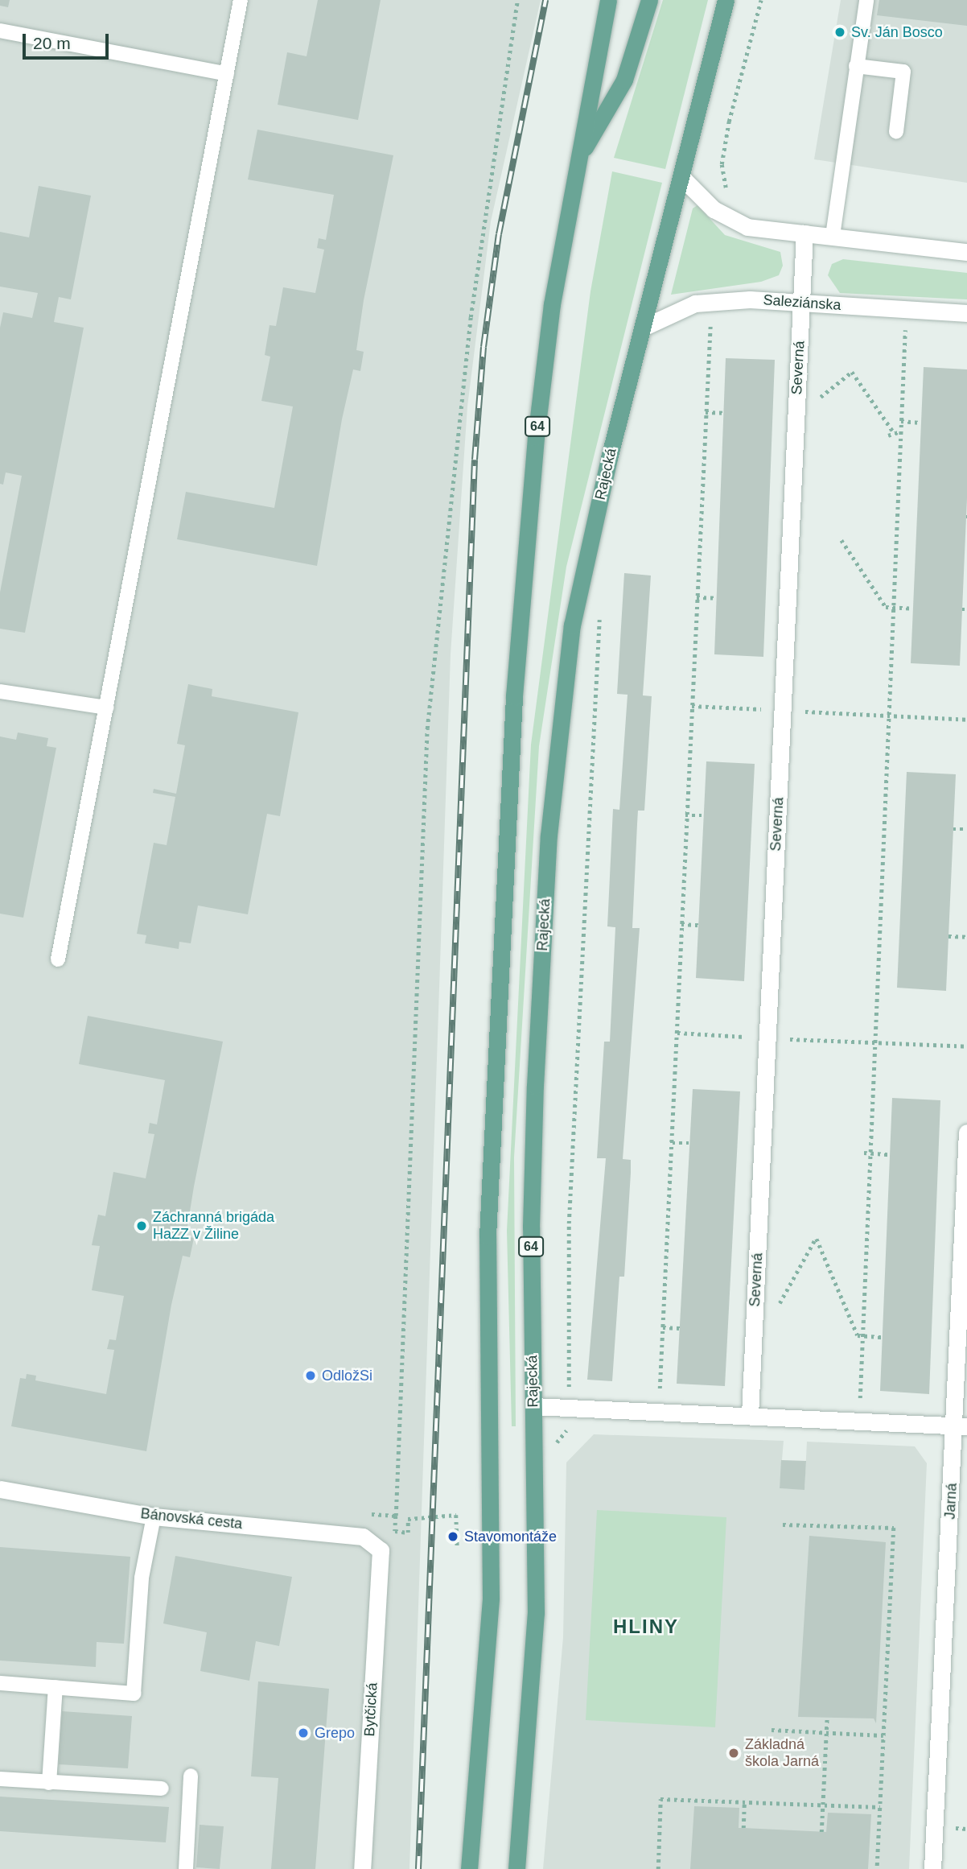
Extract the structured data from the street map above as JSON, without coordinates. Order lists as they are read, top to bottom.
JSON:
{
  "streets": {
    "main road": ["64", "Rajecká"],
    "street": [
      "Saleziánska",
      "Severná",
      "Jarná",
      "Bánovská cesta",
      "Bytčická"
    ]
  },
  "crossings": [
    ["Saleziánska", "Severná"],
    ["Saleziánska", "Rajecká"],
    ["Bánovská cesta", "Bytčická"]
  ],
  "districts": ["HLINY"],
  "places": [
    "Sv. Ján Bosco",
    "Záchranná brigáda HaZZ v Žiline",
    "OdložSi",
    "Stavomontáže",
    "Grepo",
    "Základná škola Jarná"
  ],
  "scale_bar": "20 m"
}
